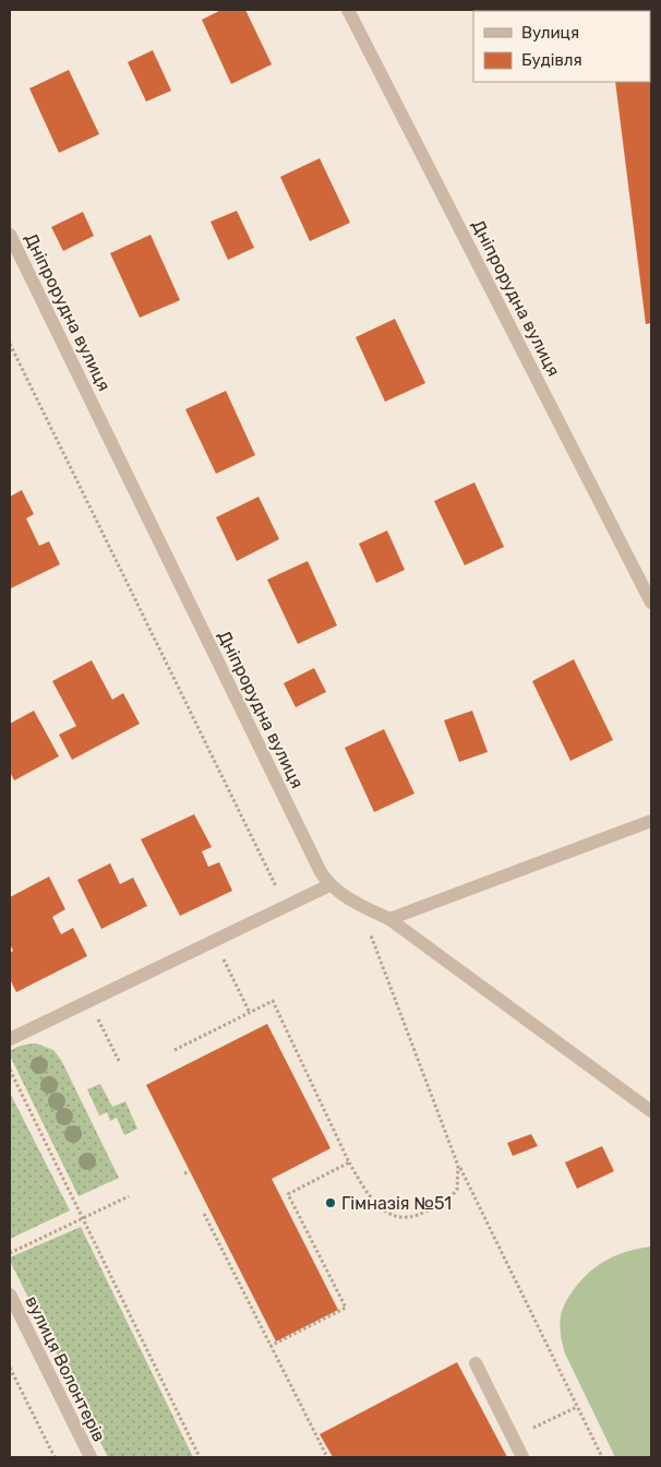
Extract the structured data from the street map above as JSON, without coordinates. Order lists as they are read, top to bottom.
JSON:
{
  "streets": {
    "street": ["Дніпрорудна вулиця", "вулиця Волонтерів"]
  },
  "places": ["Гімназія №51"],
  "legend": ["Вулиця", "Будівля"]
}
